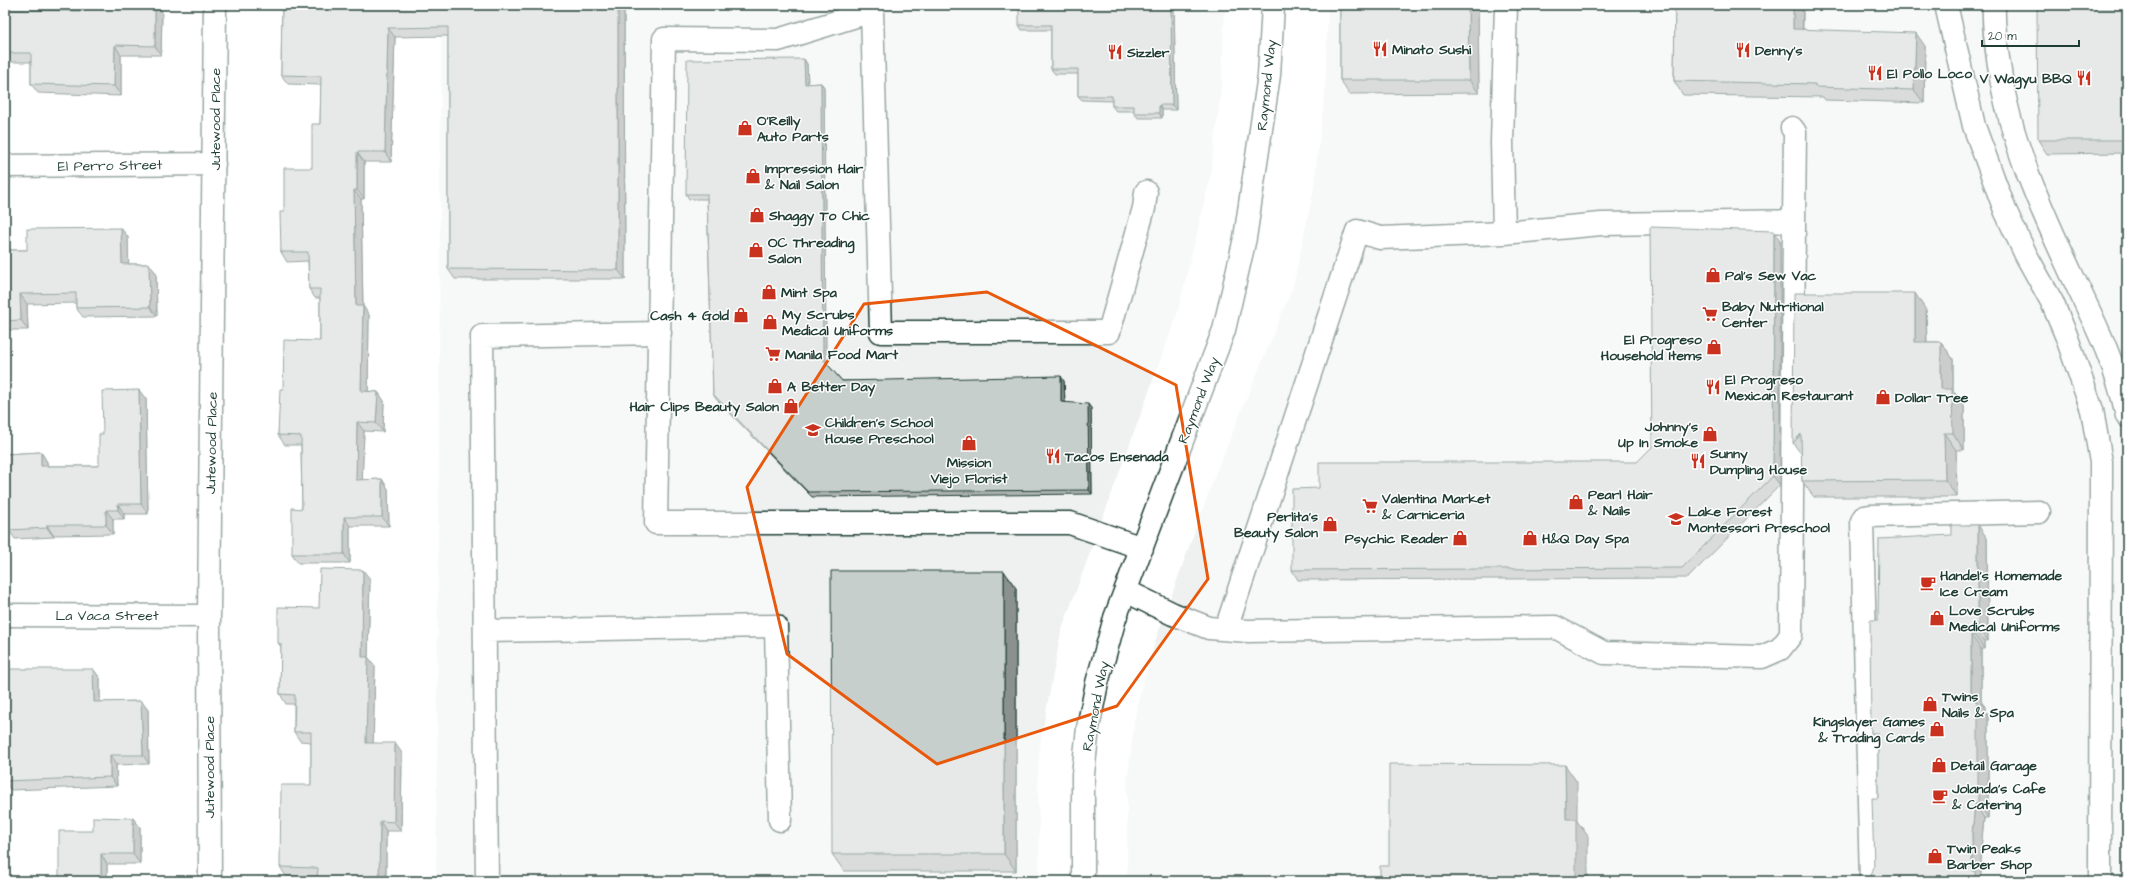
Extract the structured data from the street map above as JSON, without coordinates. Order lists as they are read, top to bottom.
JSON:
{
  "streets": {
    "street": [
      "Raymond Way",
      "Jutewood Place",
      "El Perro Street",
      "La Vaca Street"
    ]
  },
  "crossings": [
    ["Jutewood Place", "El Perro Street"],
    ["Jutewood Place", "La Vaca Street"]
  ],
  "places": {
    "restaurant": [
      "Minato Sushi",
      "Denny's",
      "Sizzler",
      "El Pollo Loco",
      "V Wagyu BBQ",
      "El Progreso Mexican Restaurant",
      "Tacos Ensenada",
      "Sunny Dumpling House"
    ],
    "shop": [
      "O'Reilly Auto Parts",
      "Impression Hair & Nail Salon",
      "Shaggy To Chic",
      "OC Threading Salon",
      "Pal's Sew Vac",
      "Mint Spa",
      "Cash 4 Gold",
      "My Scrubs Medical Uniforms",
      "El Progreso Household Items",
      "A Better Day",
      "Dollar Tree",
      "Hair Clips Beauty Salon",
      "Johnny's Up In Smoke",
      "Mission Viejo Florist",
      "Pearl Hair & Nails",
      "Perlita's Beauty Salon",
      "Psychic Reader",
      "H&Q Day Spa",
      "Love Scrubs Medical Uniforms",
      "Twins Nails & Spa",
      "Kingslayer Games & Trading Cards",
      "Detail Garage",
      "Twin Peaks Barber Shop"
    ],
    "supermarket": ["Baby Nutritional Center", "Manila Food Mart", "Valentina Market & Carniceria"],
    "school or university": ["Children's School House Preschool", "Lake Forest Montessori Preschool"],
    "cafe": ["Handel's Homemade Ice Cream", "Jolanda's Cafe & Catering"]
  },
  "scale_bar": "20 m"
}
